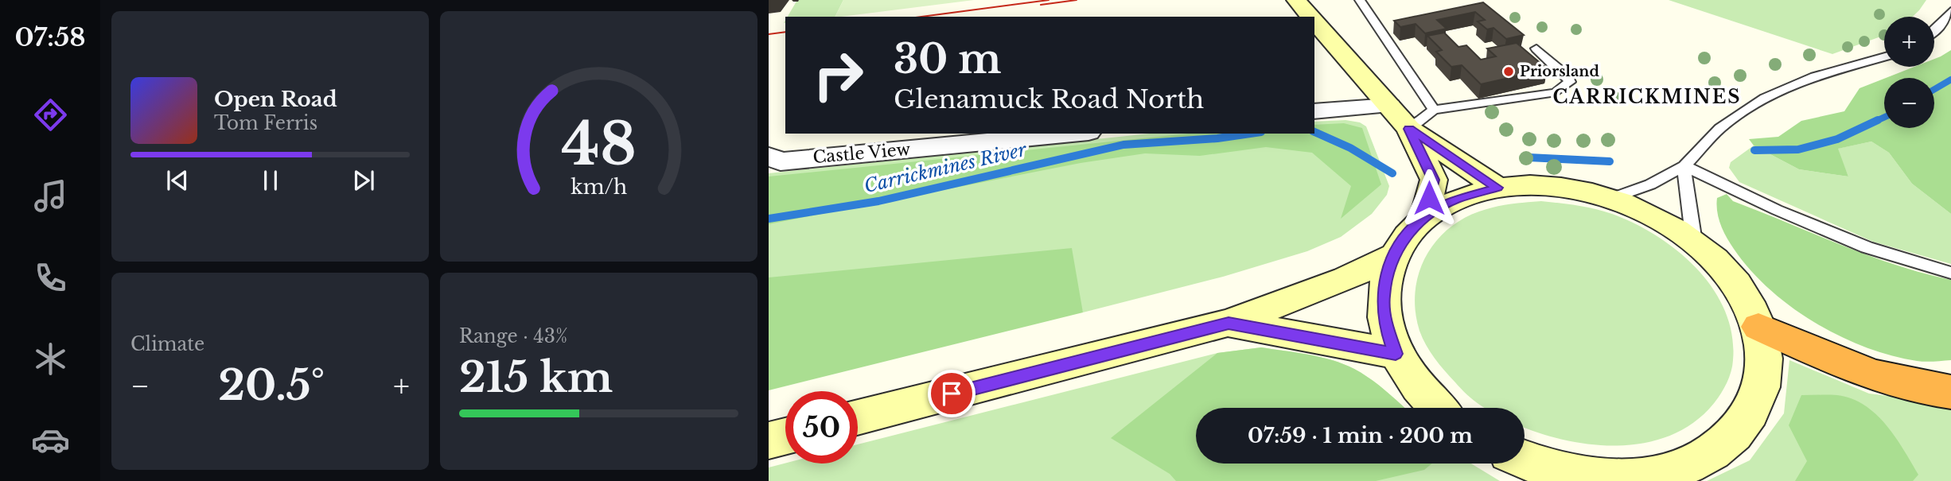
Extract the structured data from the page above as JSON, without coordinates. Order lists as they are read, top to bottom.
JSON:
{
  "streets": {
    "street": ["Castle View"]
  },
  "districts": ["CARRICKMINES"],
  "water": ["Carrickmines River"],
  "places": ["Priorsland"],
  "page": {
    "tabs": "07:58",
    "map_buttons": ["+", "−"],
    "turn": ["30 m", "Glenamuck Road North"],
    "song": ["Open Road", "Tom Ferris"],
    "tile": [
      "Climate",
      ["Range · 43%", "215 km"]
    ],
    "heat": ["−", "20.5°", "+"],
    "limit": "50",
    "trip": "07:59 · 1 min · 200 m",
    "gauge": ["48", "km/h"]
  }
}
